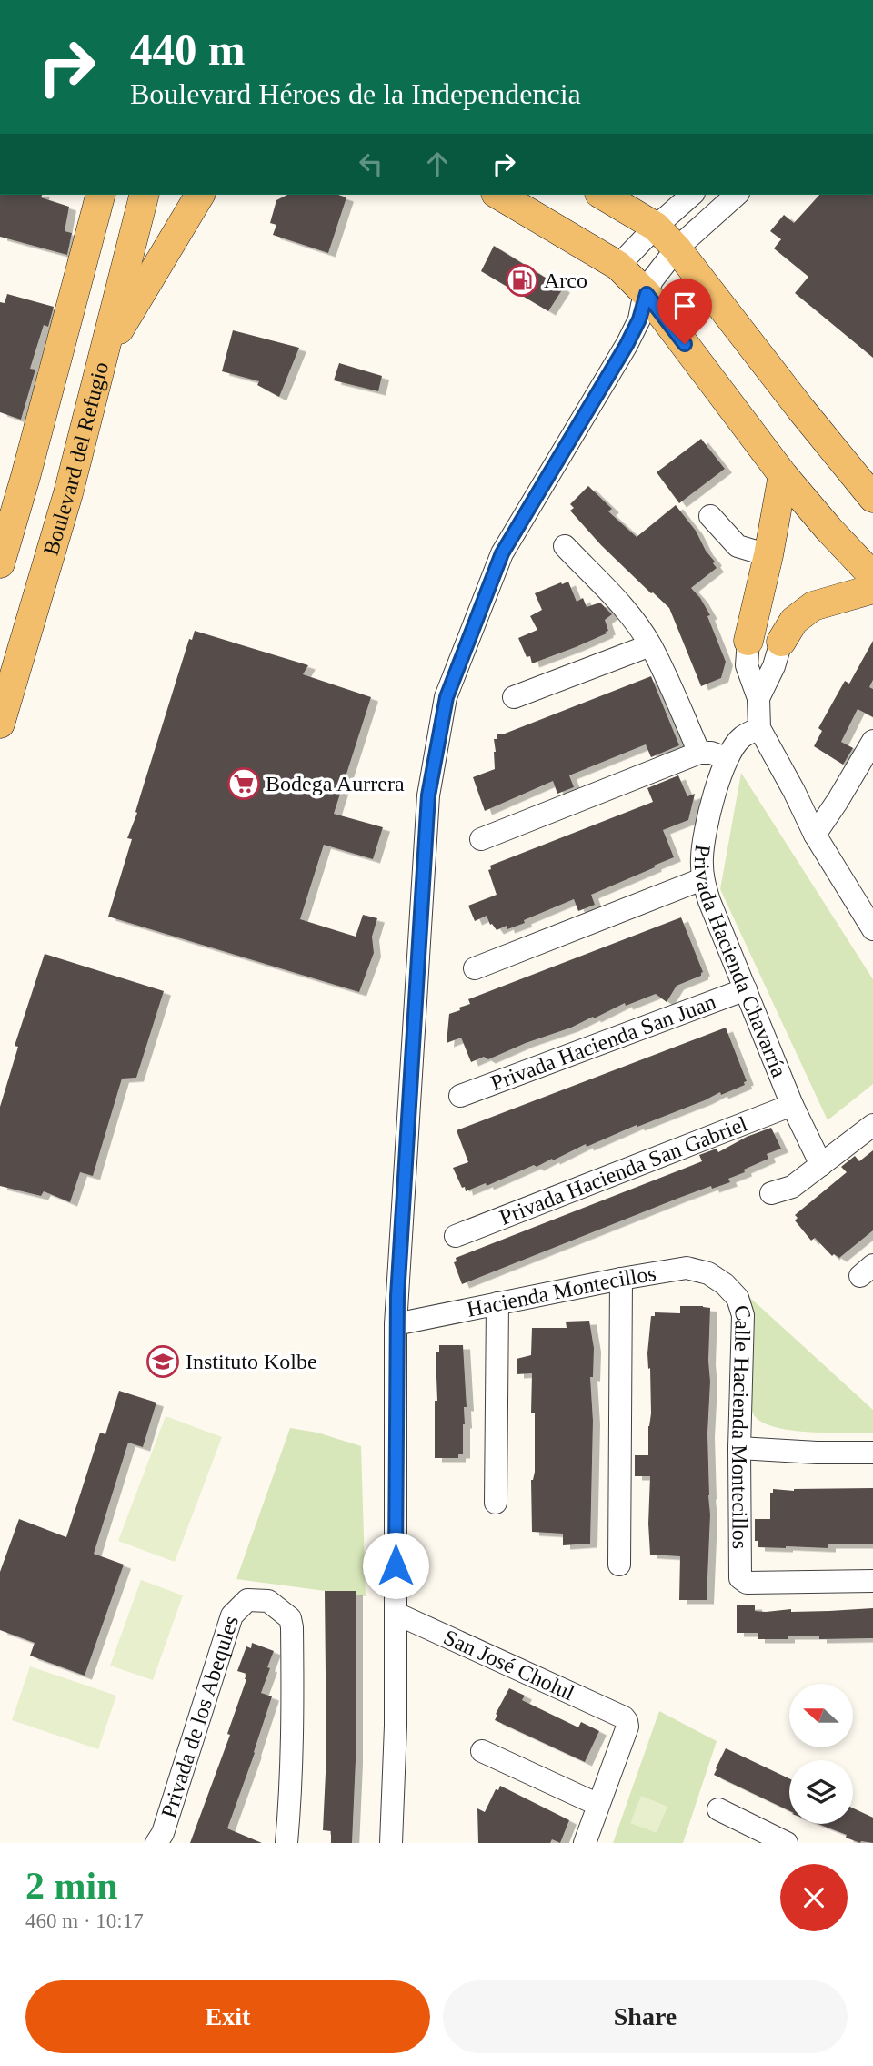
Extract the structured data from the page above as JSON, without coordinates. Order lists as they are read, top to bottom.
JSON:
{
  "streets": {
    "main road": ["Boulevard del Refugio"],
    "street": [
      "Privada Hacienda Chavarría",
      "Privada Hacienda San Juan",
      "Privada Hacienda San Gabriel",
      "Hacienda Montecillos",
      "Calle Hacienda Montecillos",
      "San José Cholul",
      "Privada de los Abequles"
    ]
  },
  "crossings": [
    ["Privada Hacienda Chavarría", "Privada Hacienda San Juan"],
    ["Privada Hacienda Chavarría", "Privada Hacienda San Gabriel"],
    ["Hacienda Montecillos", "Calle Hacienda Montecillos"]
  ],
  "places": {
    "fuel station": ["Arco"],
    "supermarket": ["Bodega Aurrera"],
    "school or university": ["Instituto Kolbe"]
  },
  "north": "left",
  "page": {
    "turn": ["440 m", "Boulevard Héroes de la Independencia"],
    "heading": ["2 min", "460 m · 10:17"],
    "buttons": ["Exit", "Share"]
  }
}
